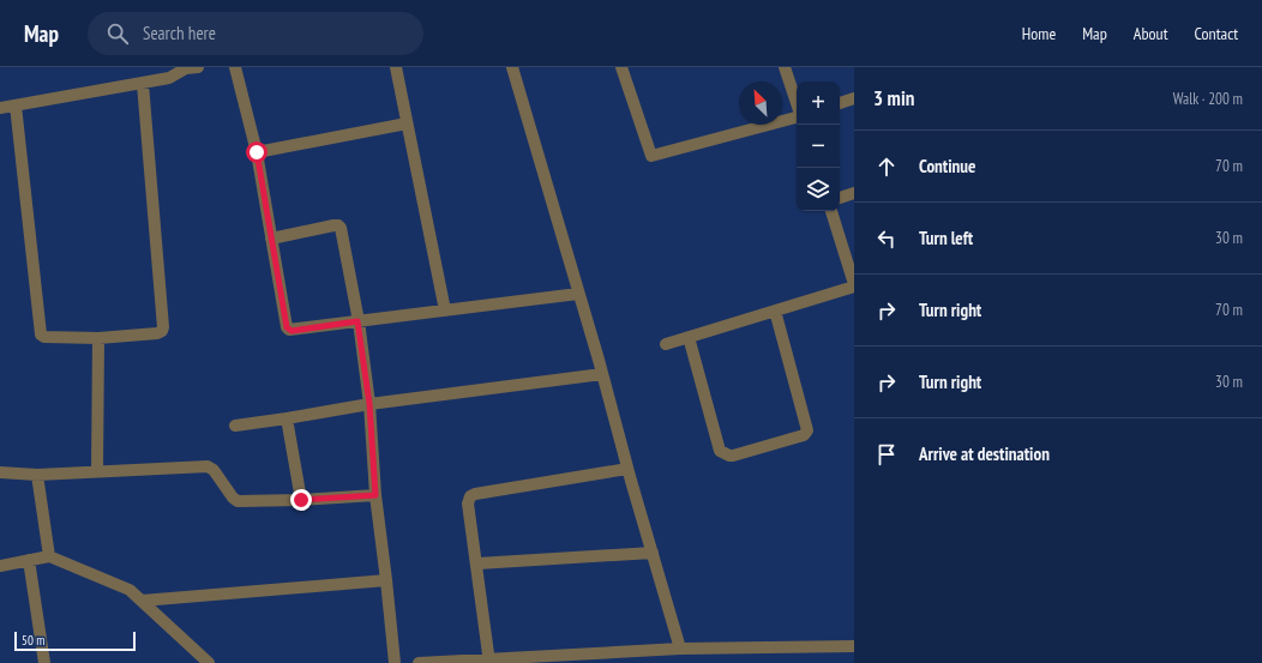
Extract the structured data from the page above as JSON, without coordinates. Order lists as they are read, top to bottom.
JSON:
{
  "scale_bar": "50 m",
  "north": "top left",
  "page": {
    "header": "Map",
    "search": "Search here",
    "nav": [
      "Home",
      "Map",
      "About",
      "Contact"
    ],
    "heading": ["3 min", "Walk · 200 m"],
    "map_buttons": ["+", "−"],
    "list": [
      ["Continue", "70 m"],
      ["Turn left", "30 m"],
      ["Turn right", "70 m"],
      ["Turn right", "30 m"],
      "Arrive at destination"
    ],
    "scale": "50 m"
  }
}
